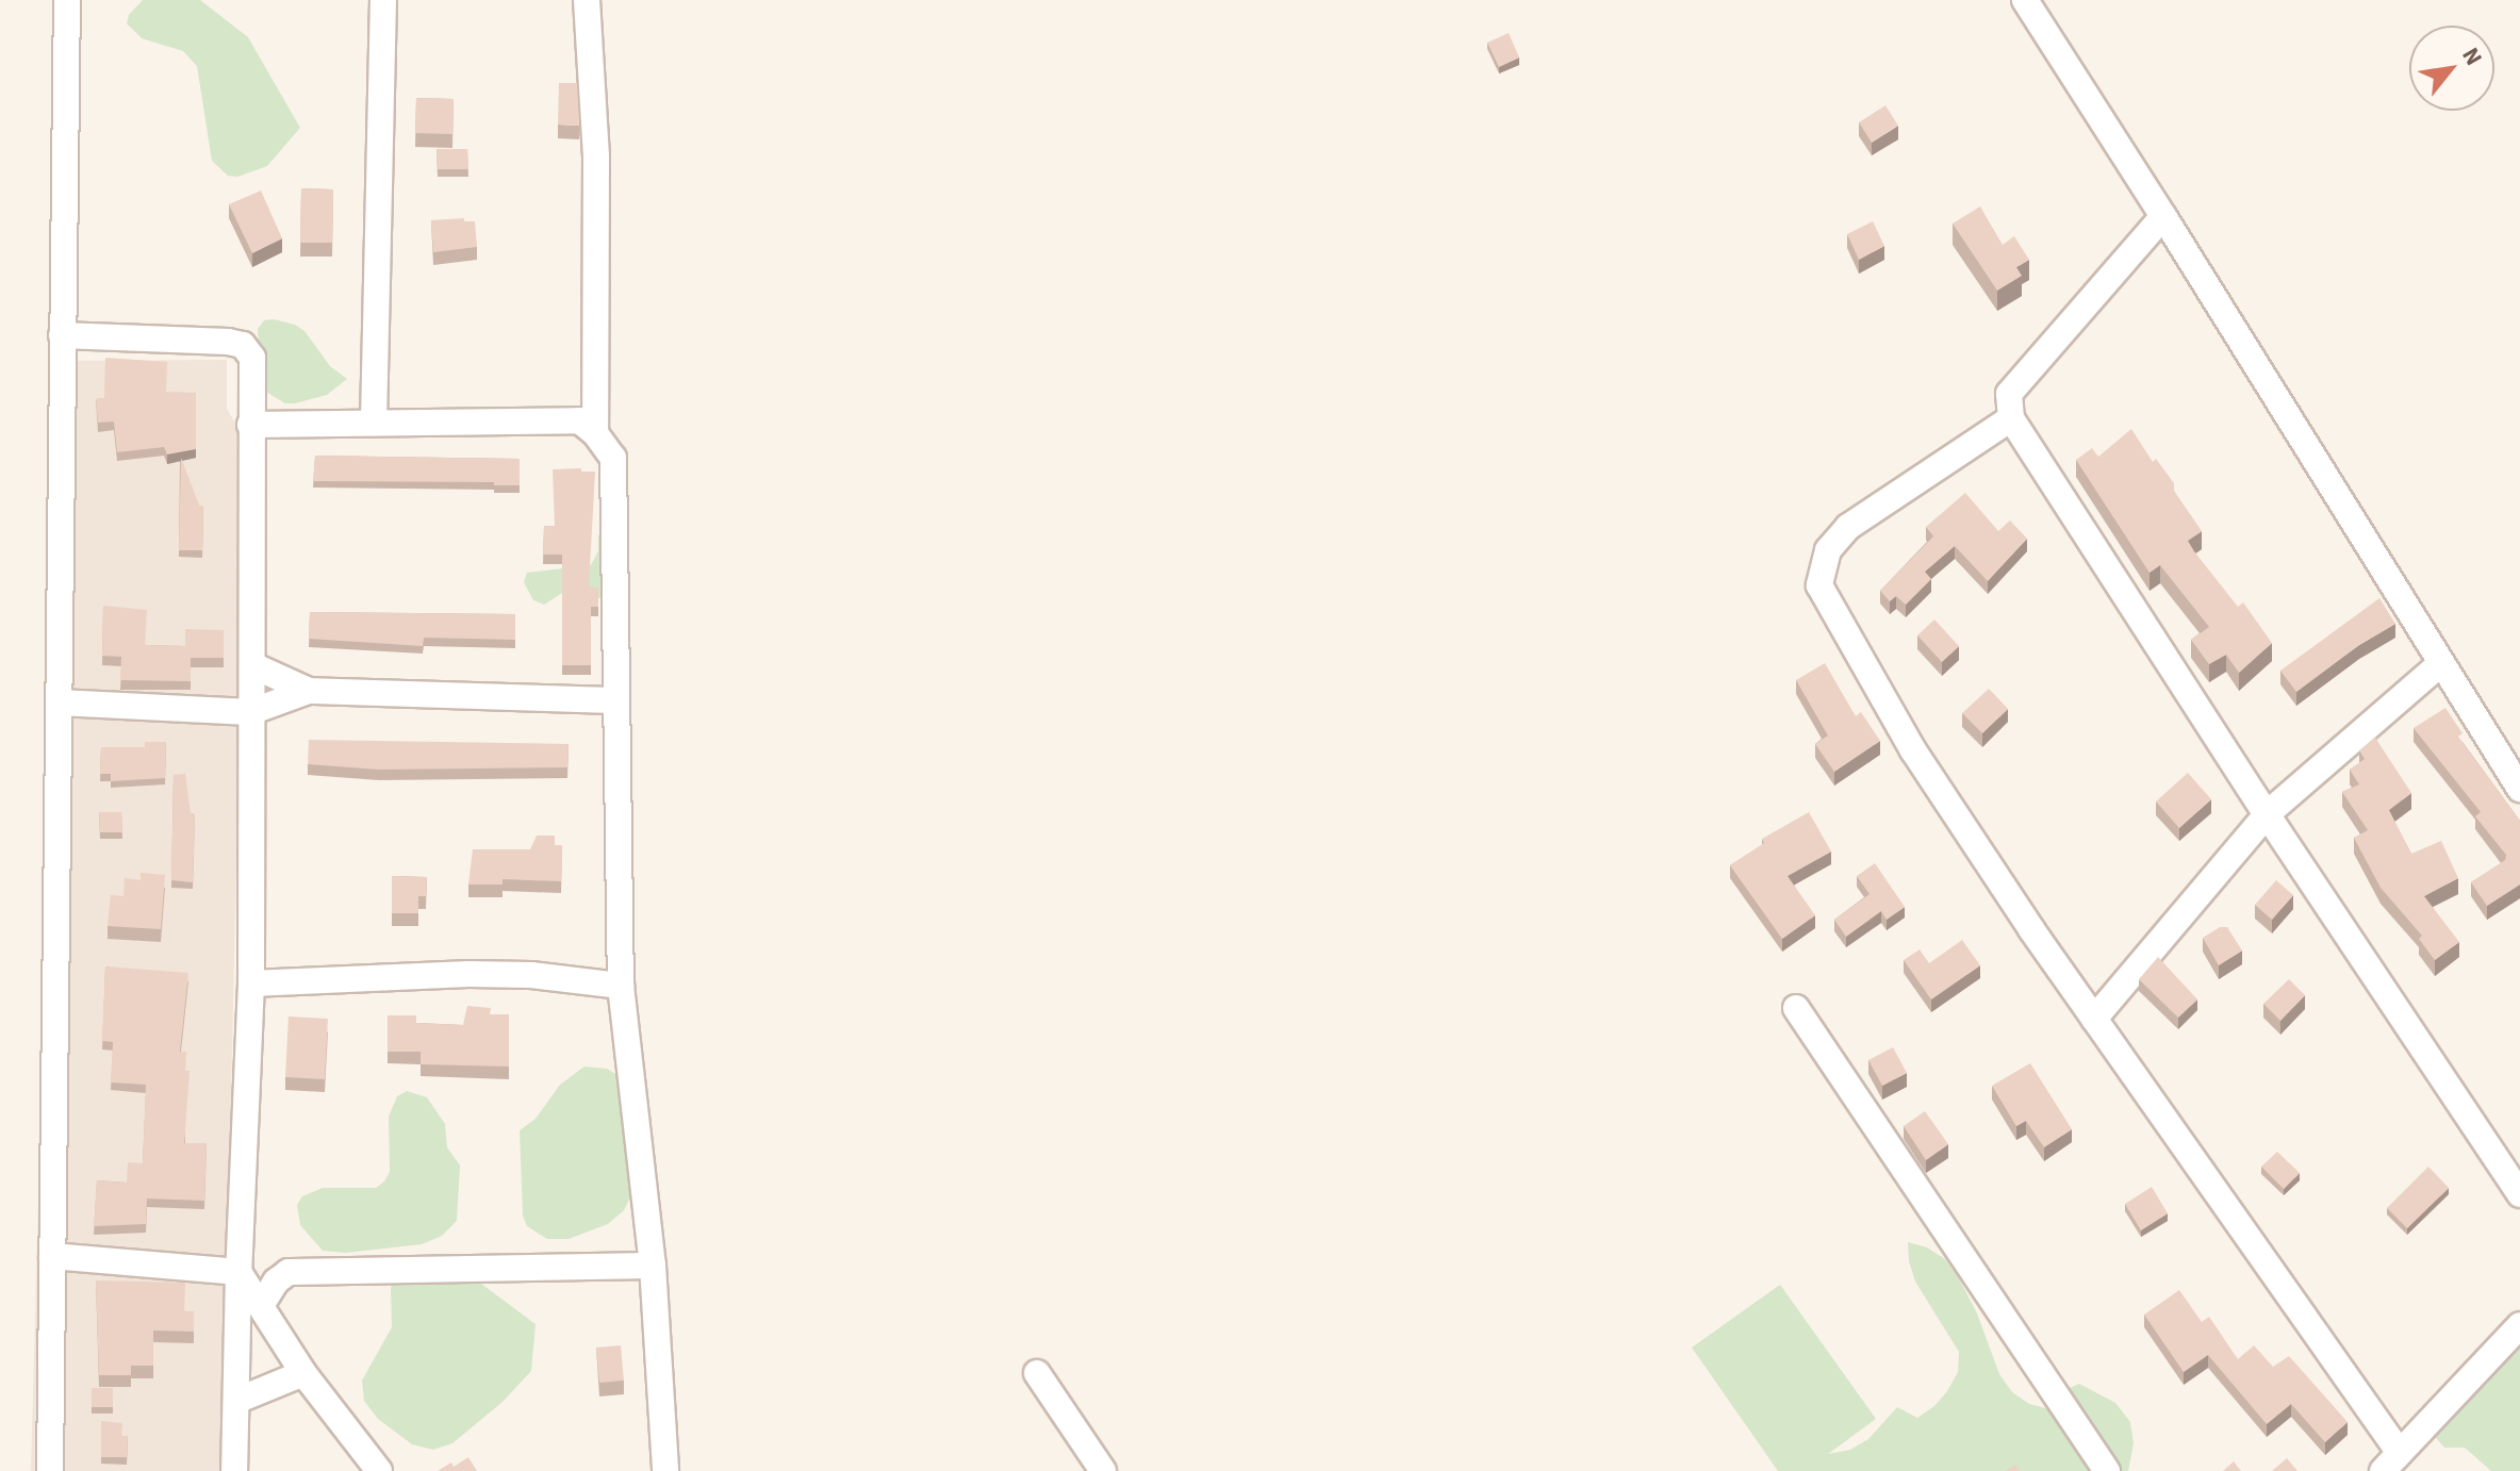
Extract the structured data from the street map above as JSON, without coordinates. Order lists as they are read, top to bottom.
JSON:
{
  "north": "top right"
}
